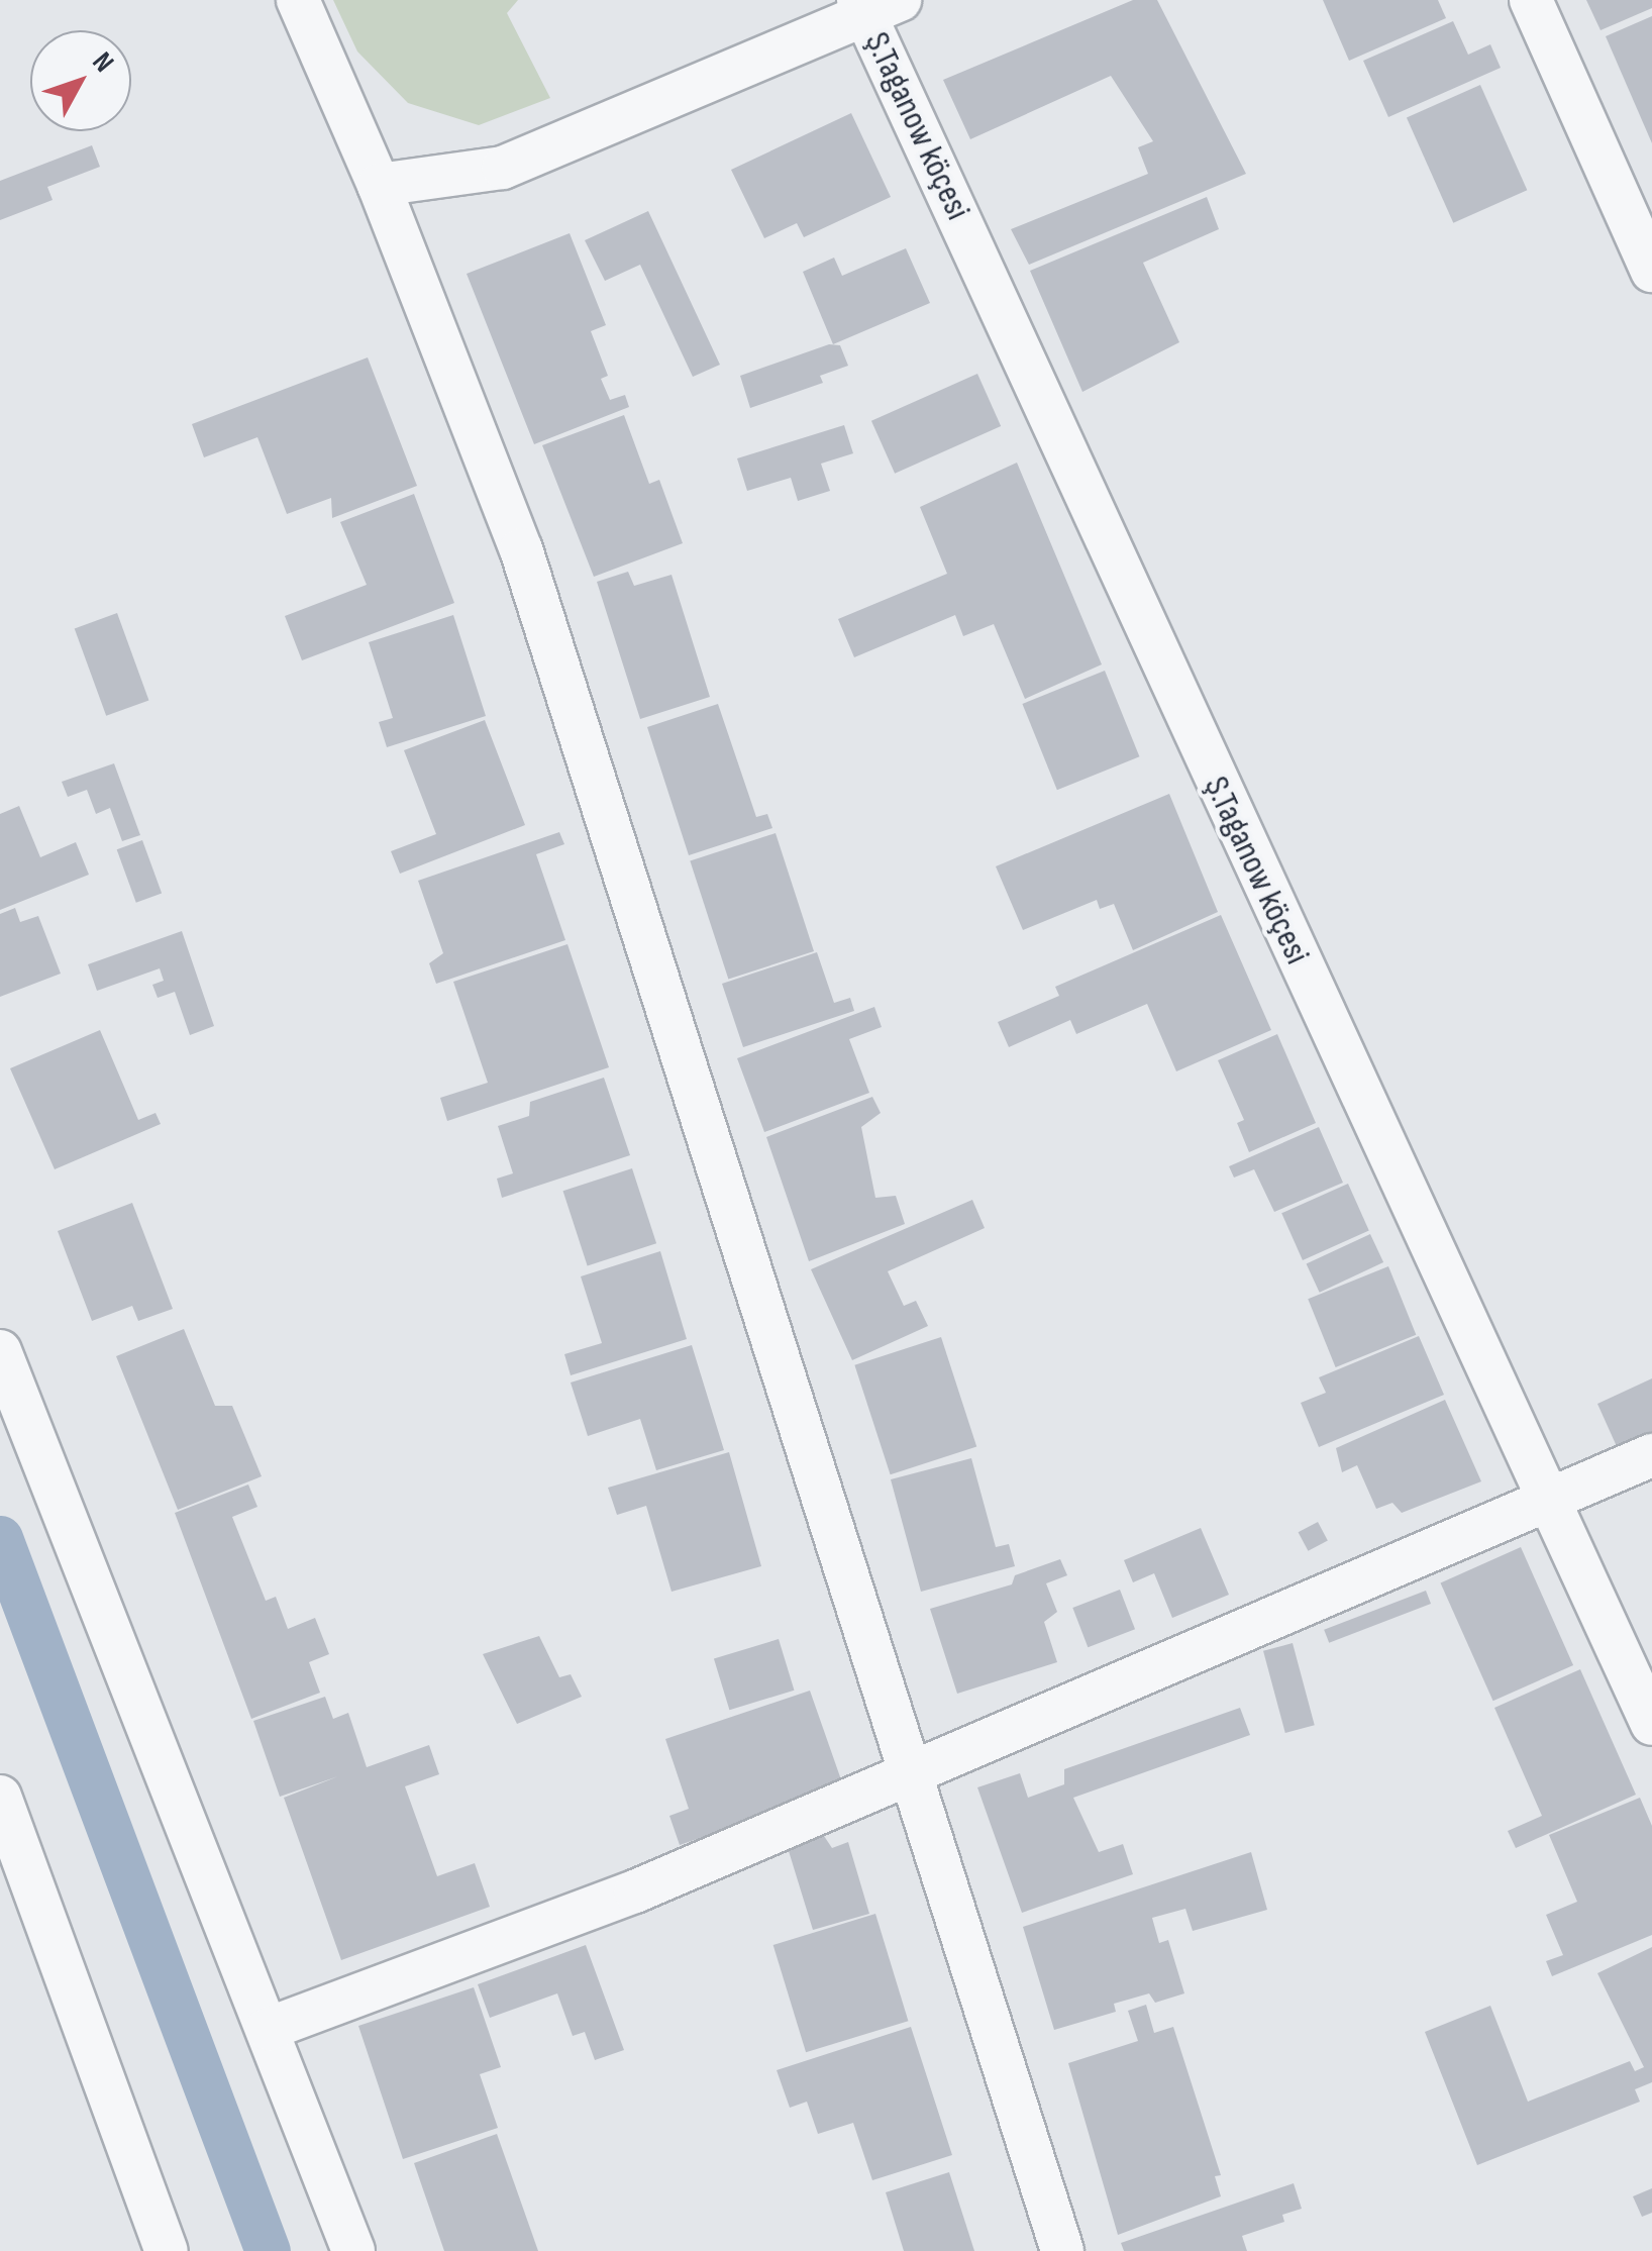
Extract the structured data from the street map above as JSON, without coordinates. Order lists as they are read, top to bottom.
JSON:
{
  "streets": {
    "street": ["Ş.Taganow köçesi"]
  },
  "north": "top right"
}
